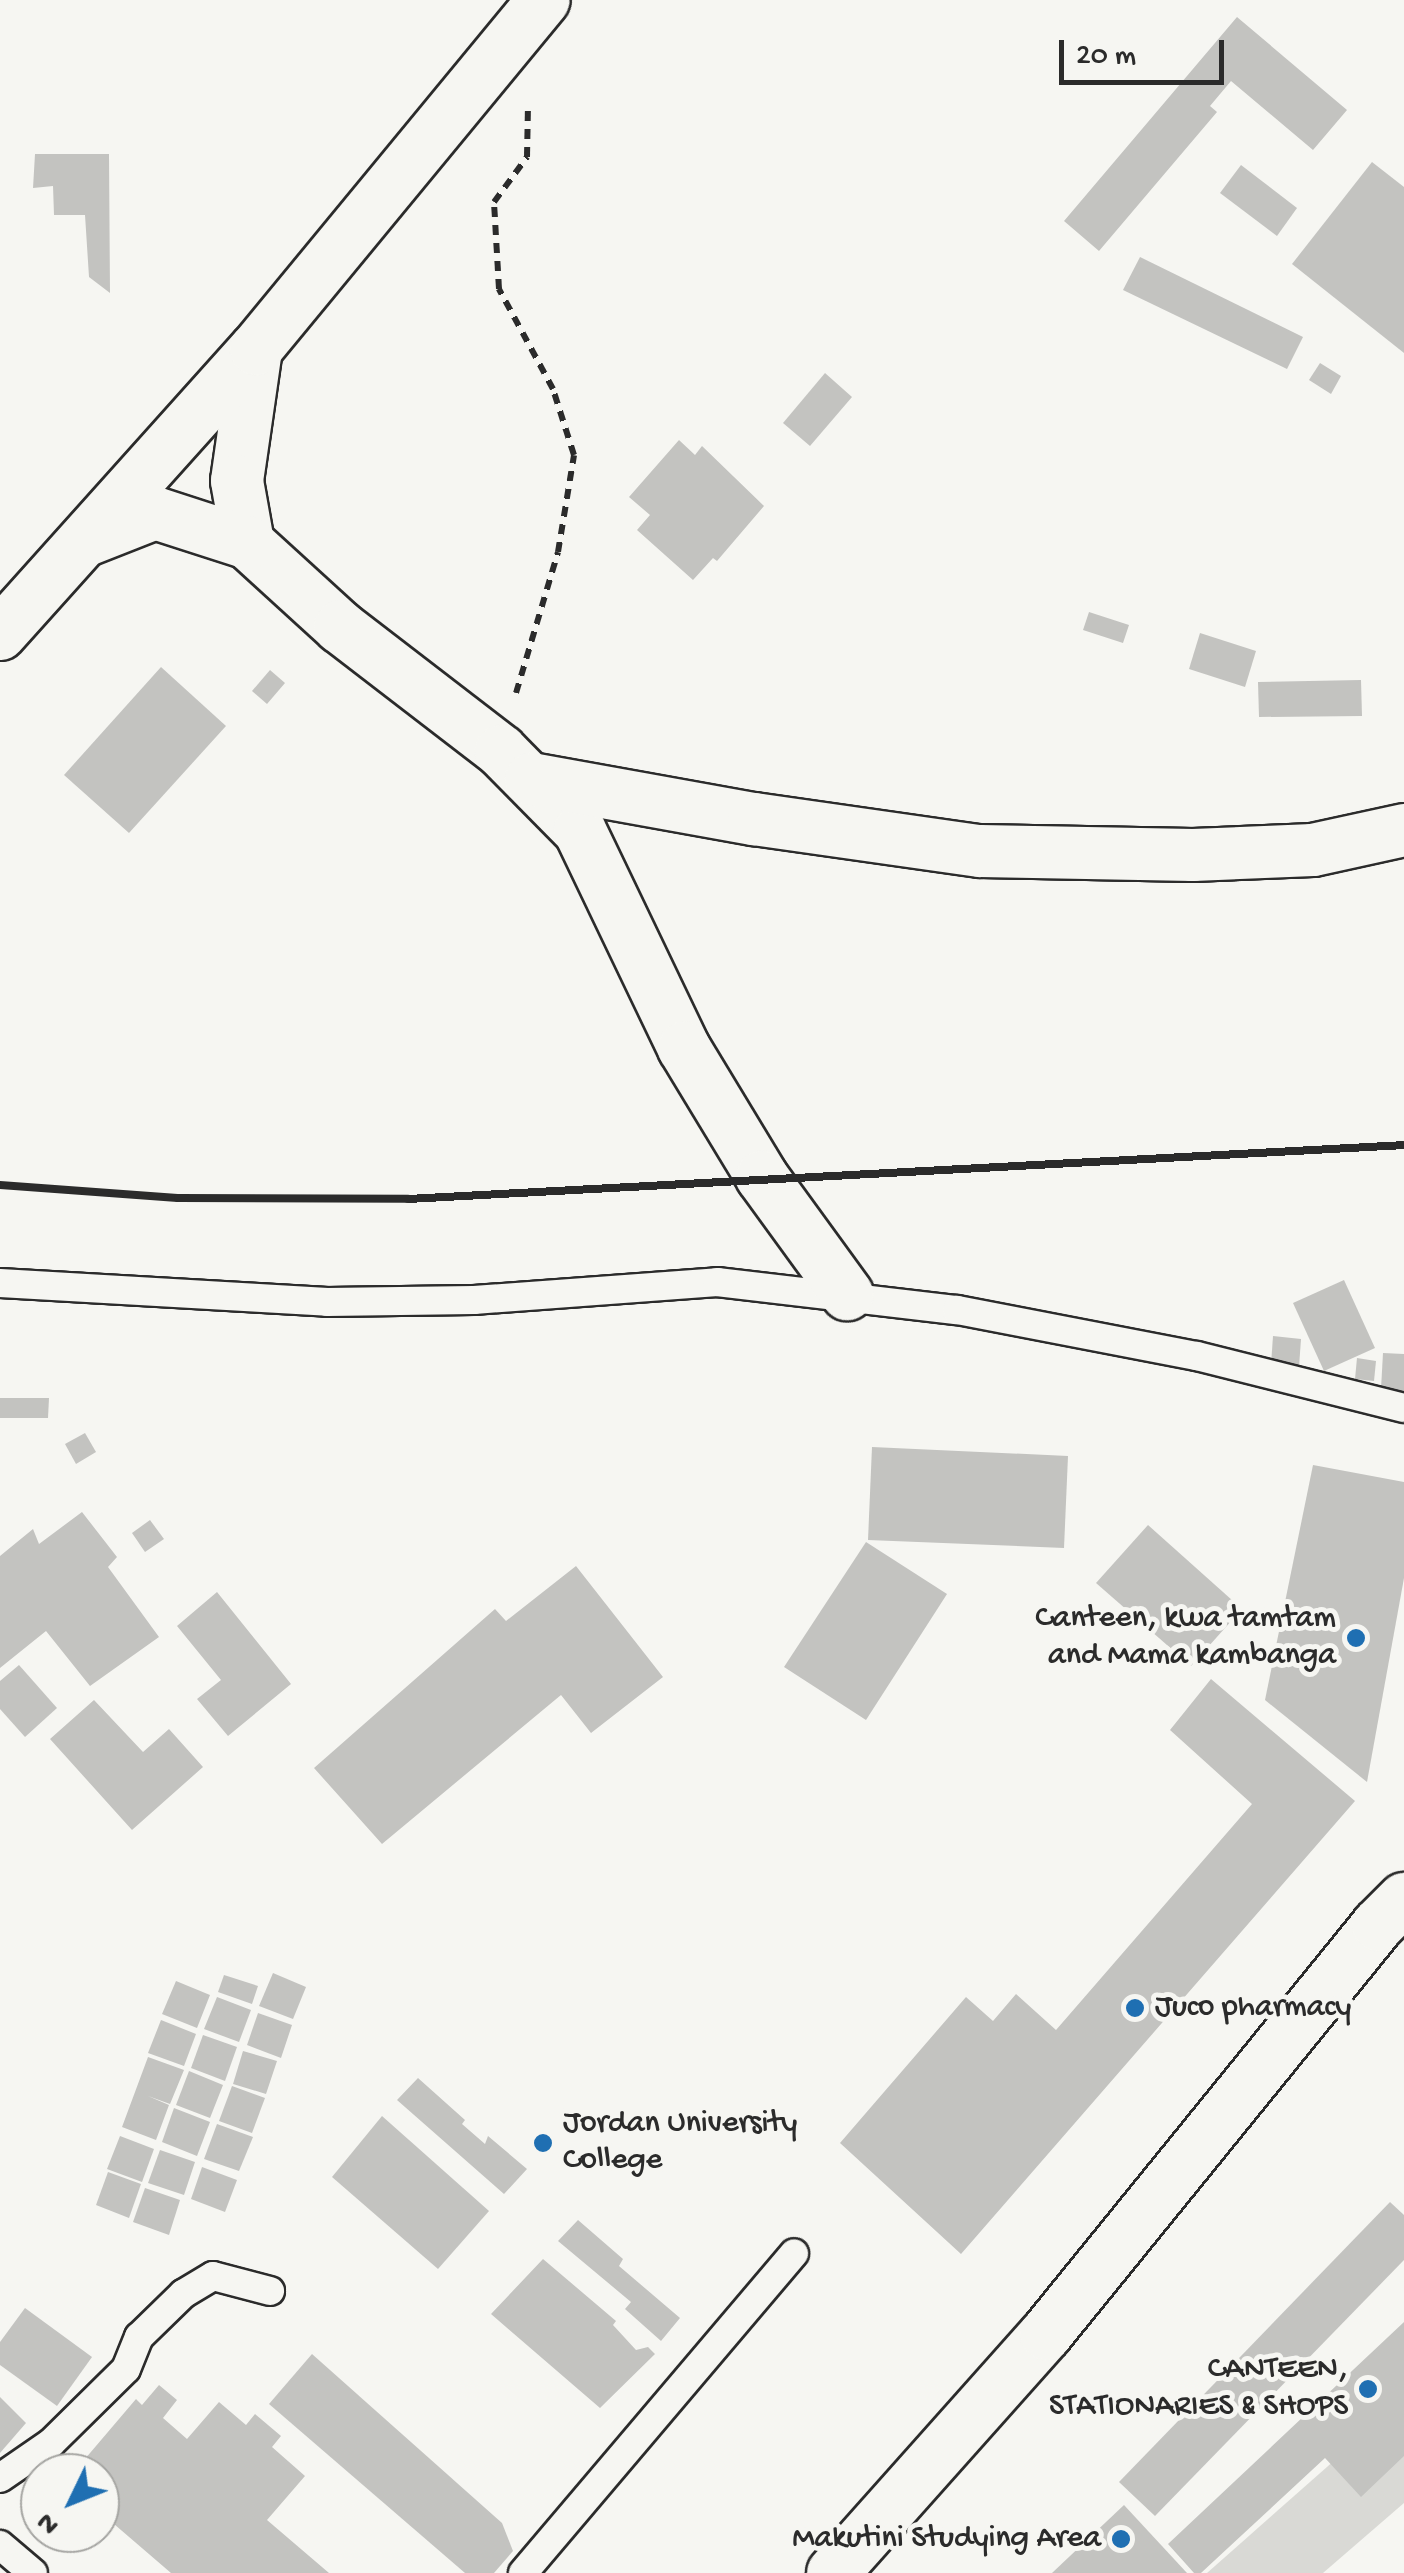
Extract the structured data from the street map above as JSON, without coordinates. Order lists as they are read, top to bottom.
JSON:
{
  "places": [
    "Canteen, kwa tamtam and Mama kambanga",
    "Juco pharmacy",
    "Jordan University College",
    "CANTEEN, STATIONARIES & SHOPS",
    "Makutini Studying Area"
  ],
  "scale_bar": "20 m",
  "north": "bottom left"
}
